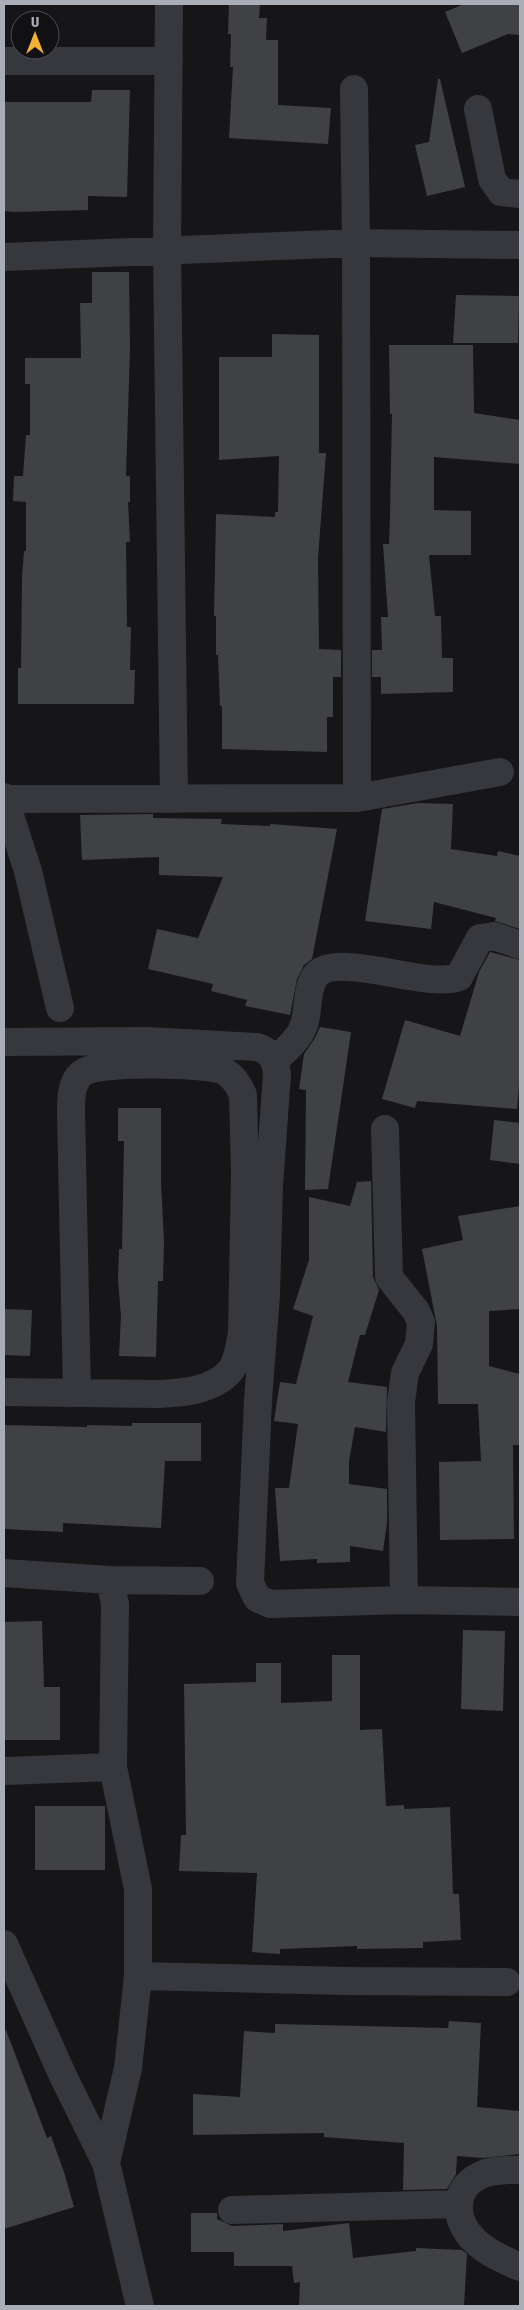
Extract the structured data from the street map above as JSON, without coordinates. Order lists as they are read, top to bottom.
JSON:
{
  "north": "top"
}
